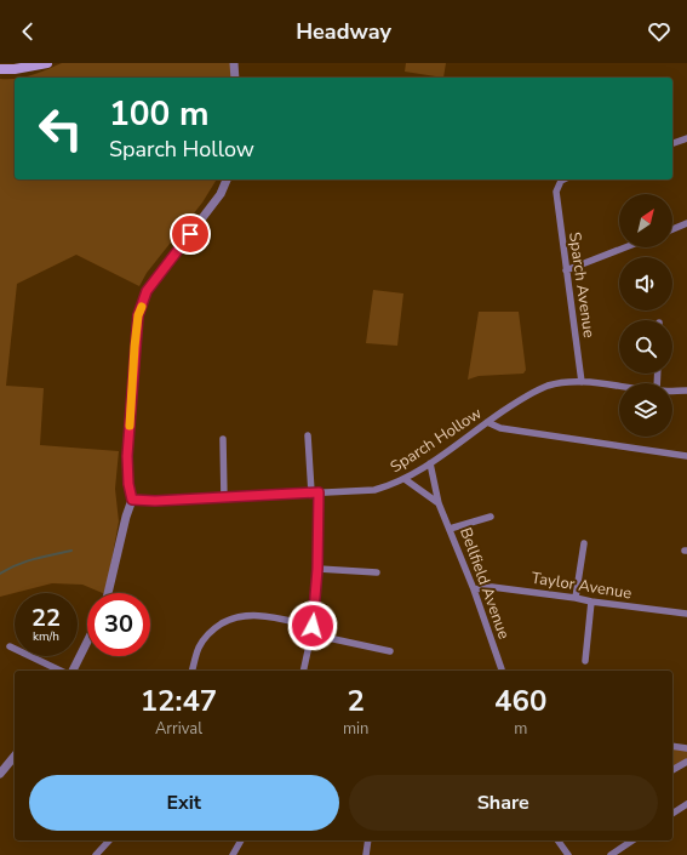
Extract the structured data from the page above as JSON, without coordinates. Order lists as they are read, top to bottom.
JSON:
{
  "streets": {
    "street": [
      "Sparch Avenue",
      "Sparch Hollow",
      "Bellfield Avenue",
      "Taylor Avenue"
    ]
  },
  "crossings": [
    ["Sparch Avenue", "Sparch Hollow"],
    ["Sparch Hollow", "Bellfield Avenue"],
    ["Bellfield Avenue", "Taylor Avenue"]
  ],
  "north": "top right",
  "page": {
    "header": "Headway",
    "turn": ["100 m", "Sparch Hollow"],
    "speed": "22 km/h",
    "limit": "30",
    "eta": [
      "12:47",
      "Arrival",
      "2",
      "min",
      "460",
      "m"
    ],
    "buttons": ["Exit", "Share"]
  }
}
